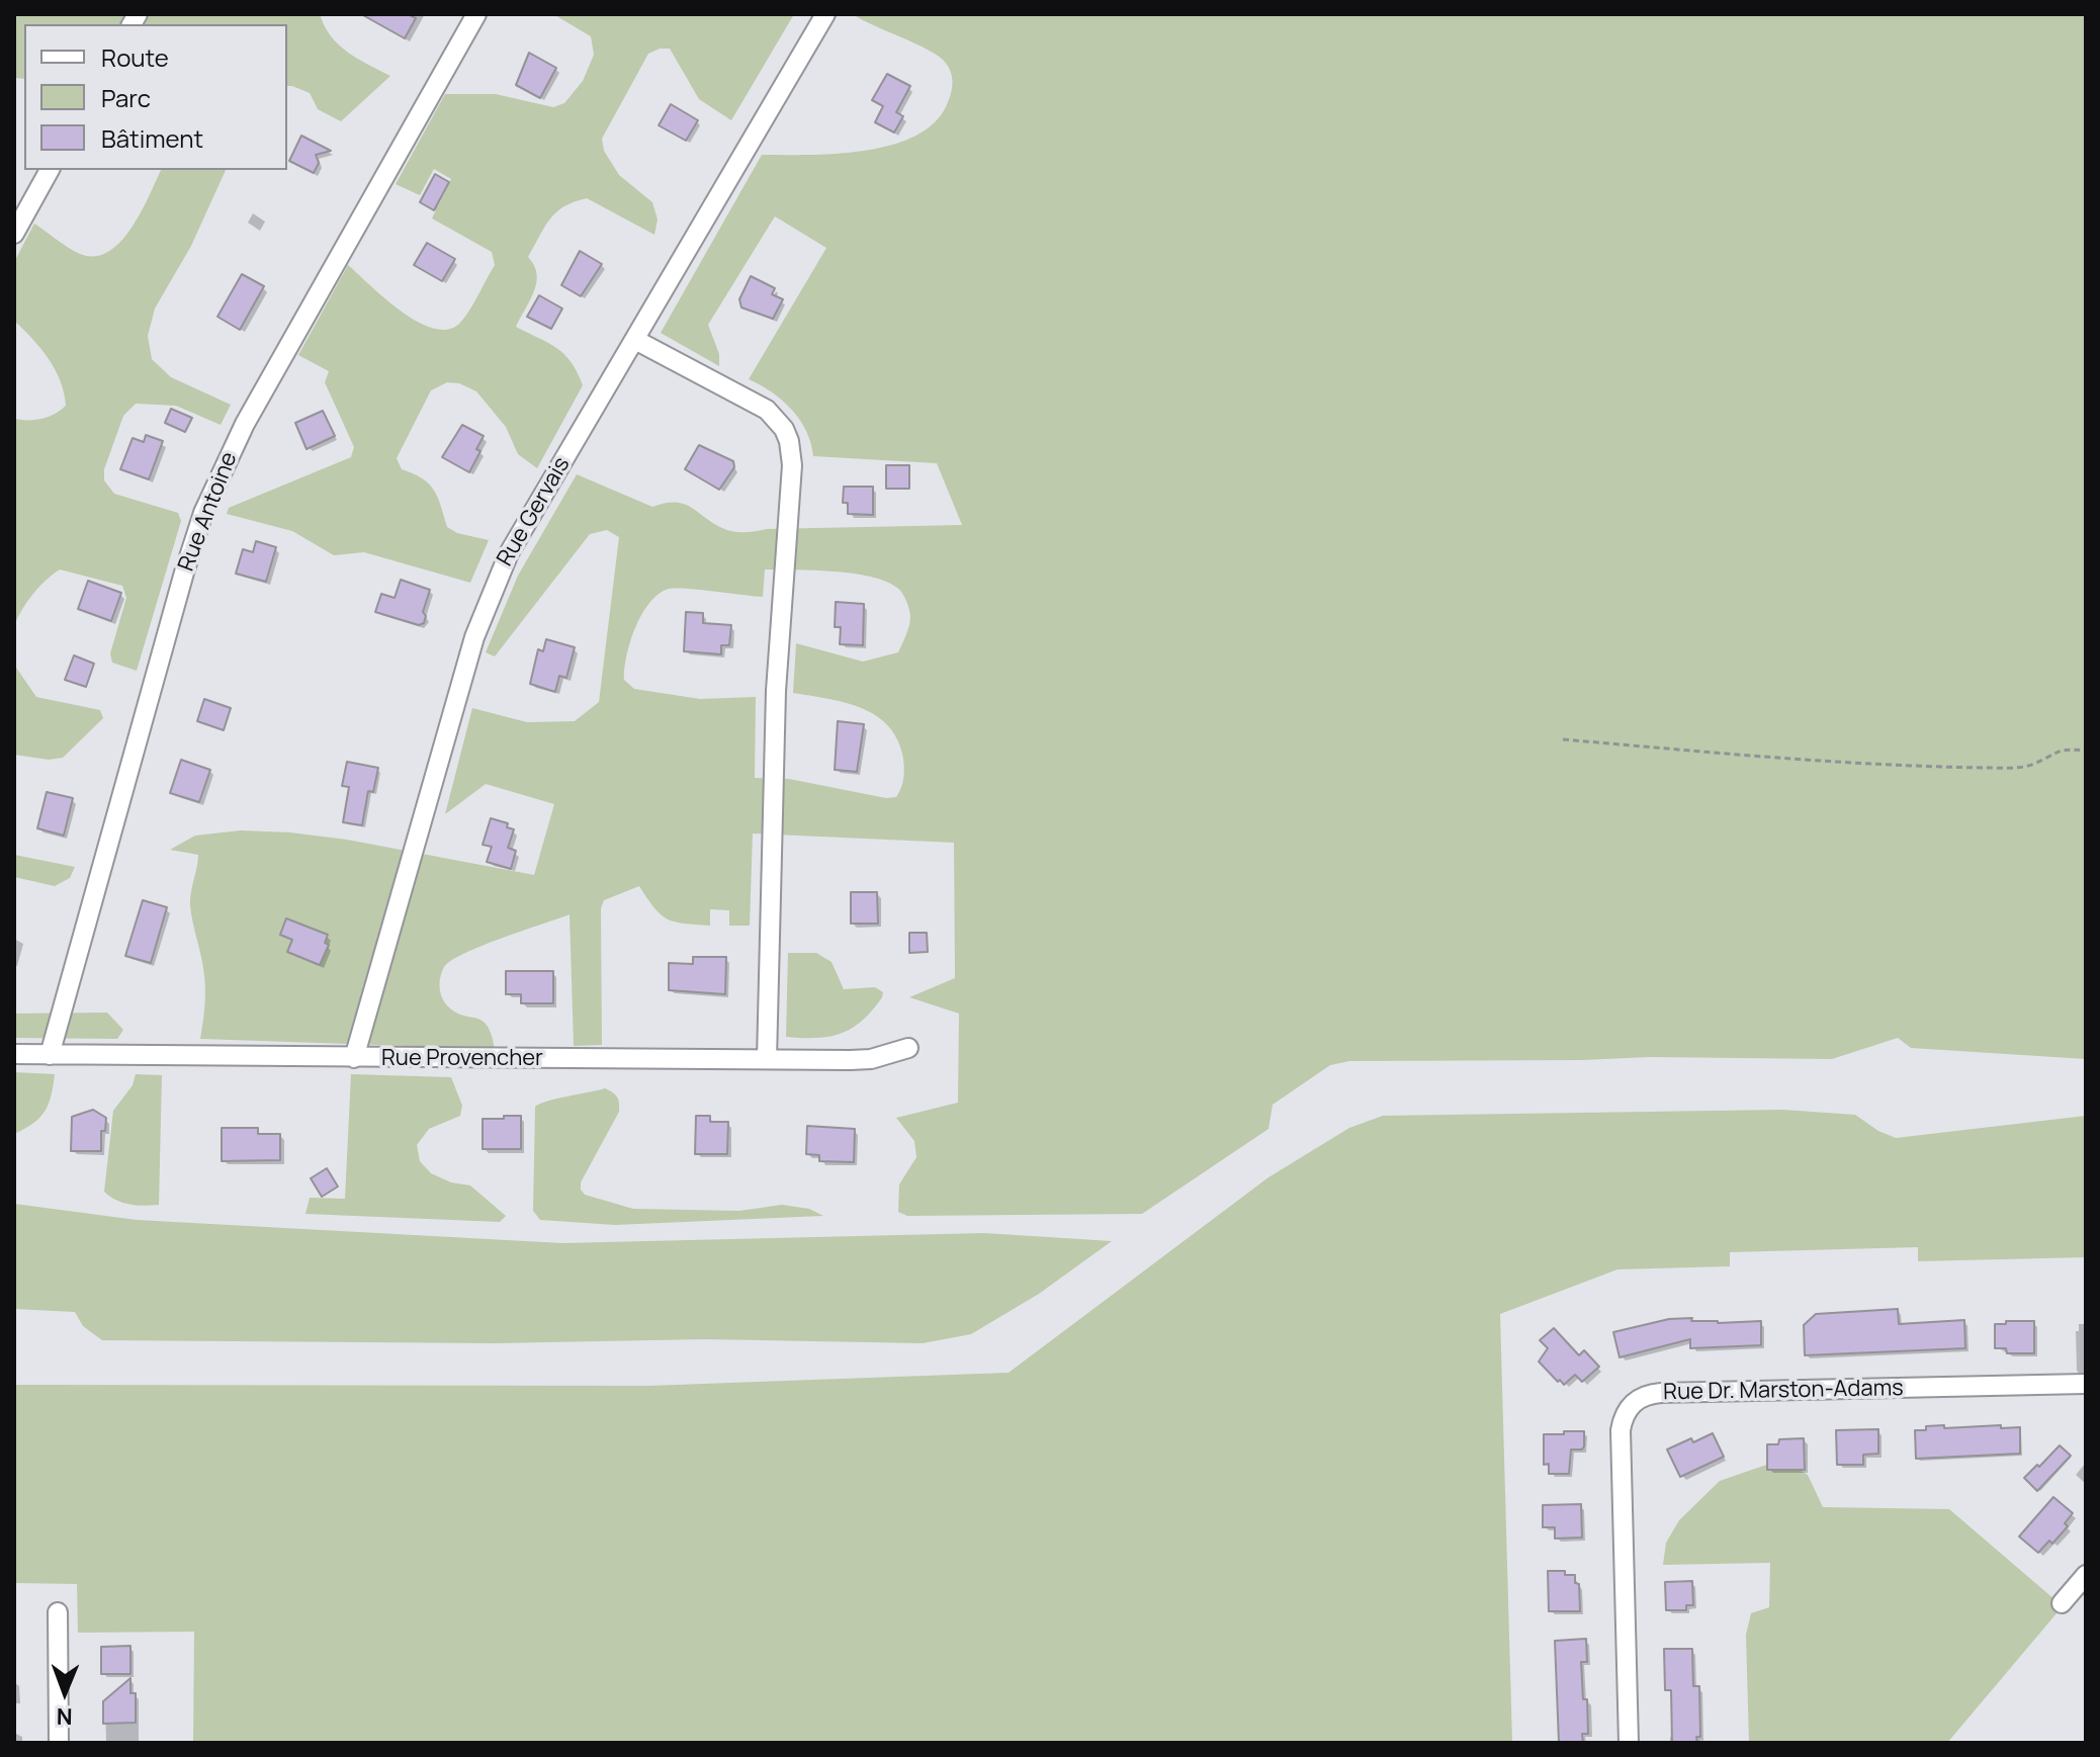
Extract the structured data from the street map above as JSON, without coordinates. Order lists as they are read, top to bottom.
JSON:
{
  "streets": {
    "street": [
      "Rue Antoine",
      "Rue Gervais",
      "Rue Provencher",
      "Rue Dr. Marston-Adams"
    ]
  },
  "crossings": [
    ["Rue Antoine", "Rue Provencher"],
    ["Rue Gervais", "Rue Provencher"]
  ],
  "legend": ["Route", "Parc", "Bâtiment"],
  "north": "bottom"
}
